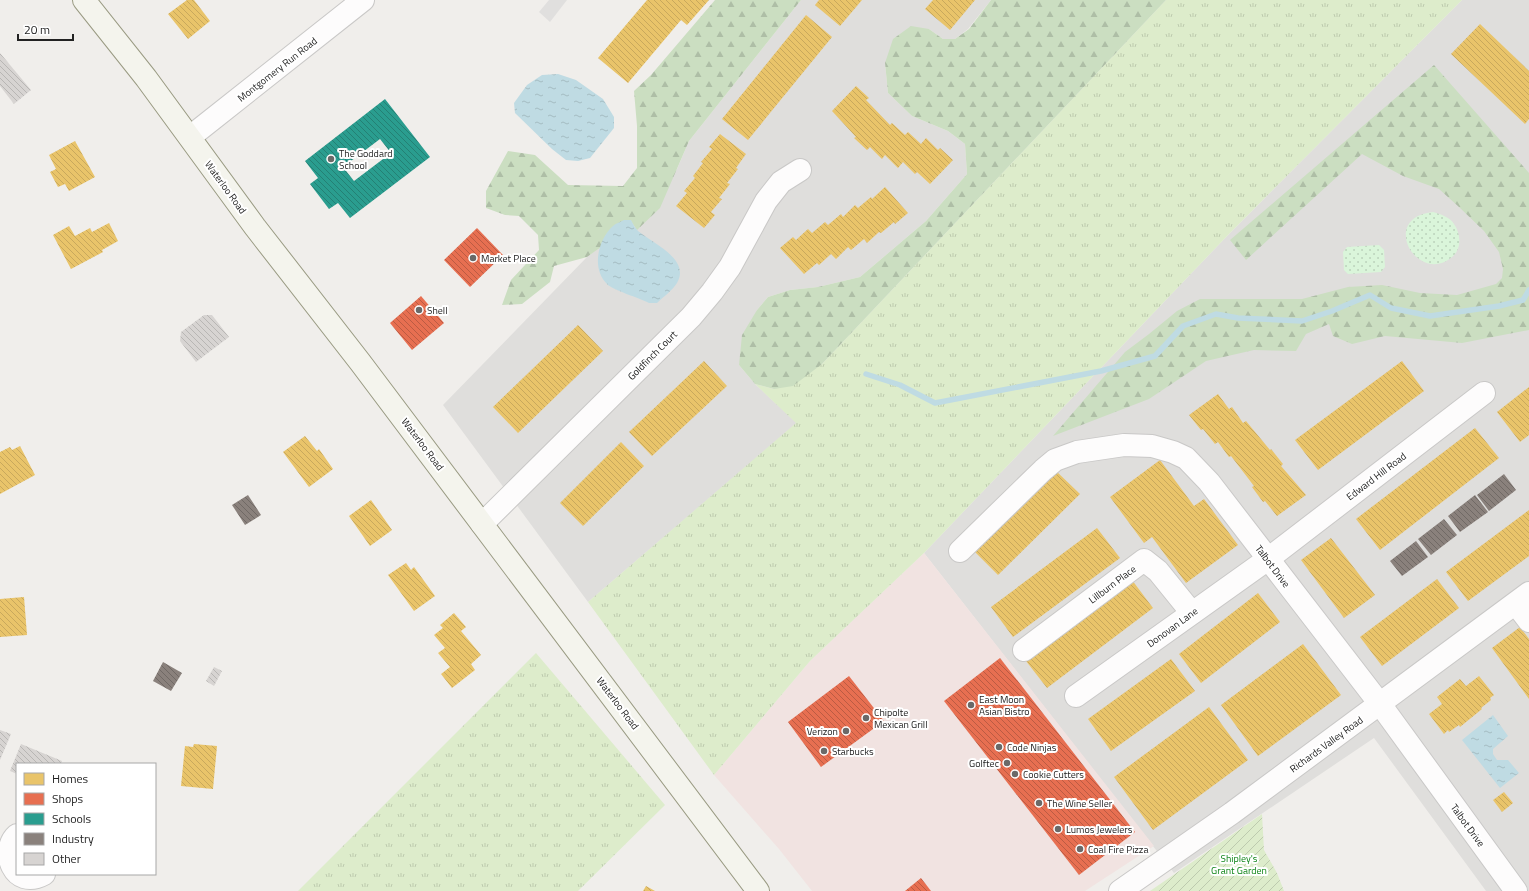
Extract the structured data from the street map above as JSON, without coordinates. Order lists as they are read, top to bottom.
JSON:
{
  "streets": {
    "main road": ["Waterloo Road"],
    "street": [
      "Montgomery Run Road",
      "Goldfinch Court",
      "Edward Hill Road",
      "Talbot Drive",
      "Lillburn Place",
      "Donovan Lane",
      "Richards Valley Road"
    ]
  },
  "crossings": [
    ["Montgomery Run Road", "Waterloo Road"],
    ["Waterloo Road", "Goldfinch Court"],
    ["Edward Hill Road", "Talbot Drive"],
    ["Edward Hill Road", "Donovan Lane"],
    ["Talbot Drive", "Donovan Lane"],
    ["Talbot Drive", "Richards Valley Road"],
    ["Lillburn Place", "Donovan Lane"]
  ],
  "parks": ["Shipley's Grant Garden"],
  "places": [
    "The Goddard School",
    "Market Place",
    "Shell",
    "East Moon Asian Bistro",
    "Chipolte Mexican Grill",
    "Verizon",
    "Code Ninjas",
    "Starbucks",
    "Golftec",
    "Cookie Cutters",
    "The Wine Seller",
    "Lumos Jewelers",
    "Coal Fire Pizza"
  ],
  "legend": [
    "Homes",
    "Shops",
    "Schools",
    "Industry",
    "Other"
  ],
  "scale_bar": "20 m"
}
